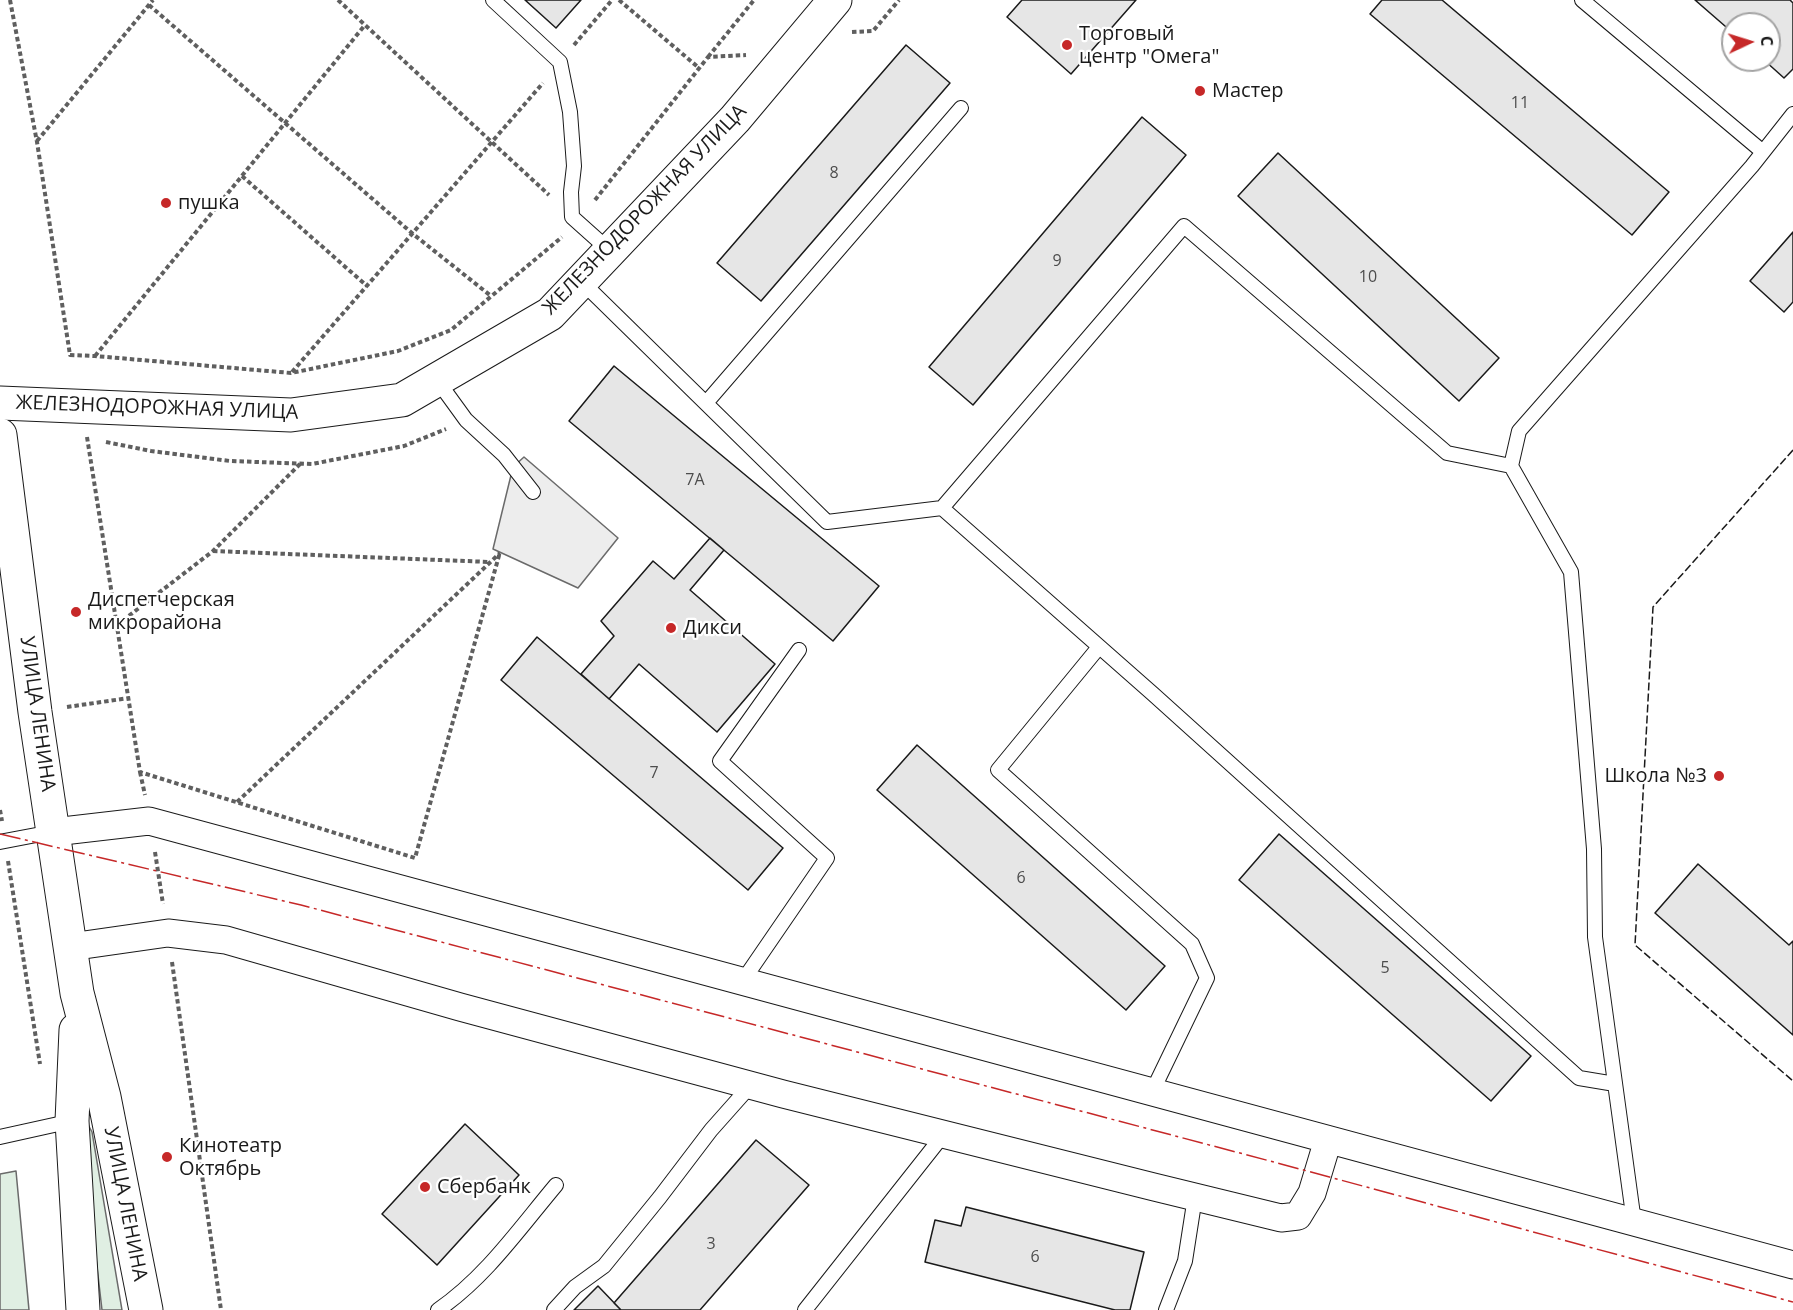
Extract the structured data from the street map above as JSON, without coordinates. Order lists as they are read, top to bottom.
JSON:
{
  "streets": {
    "main road": ["ЖЕЛЕЗНОДОРОЖНАЯ УЛИЦА", "УЛИЦА ЛЕНИНА"]
  },
  "places": [
    "Торговый центр \"Омега\"",
    "Мастер",
    "пушка",
    "Диспетчерская микрорайона",
    "Дикси",
    "Школа №3",
    "Кинотеатр Октябрь",
    "Сбербанк"
  ],
  "house_numbers": [
    "11",
    "8",
    "9",
    "10",
    "7А",
    "7",
    "6",
    "5",
    "3",
    "6"
  ],
  "north": "right"
}
